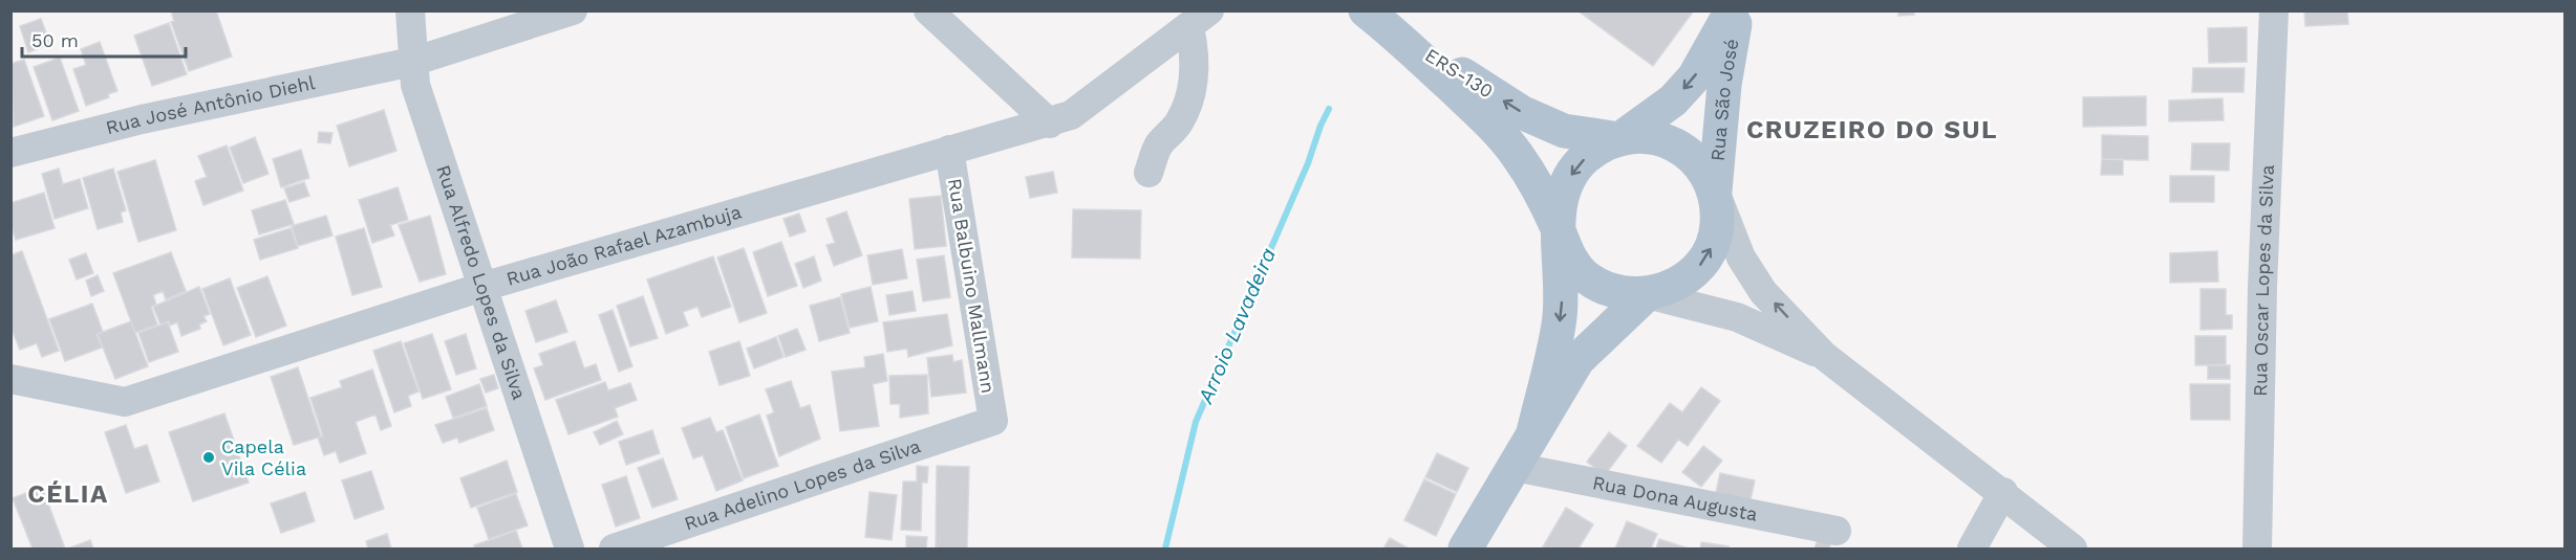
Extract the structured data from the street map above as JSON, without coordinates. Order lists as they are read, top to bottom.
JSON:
{
  "streets": {
    "main road": ["ERS-130", "Rua São José"],
    "street": [
      "Rua José Antônio Diehl",
      "Rua João Rafael Azambuja",
      "Rua Oscar Lopes da Silva",
      "Rua Alfredo Lopes da Silva",
      "Rua Balbuino Mallmann",
      "Rua Adelino Lopes da Silva",
      "Rua Dona Augusta"
    ]
  },
  "crossings": [
    ["ERS-130", "Rua São José"],
    ["Rua José Antônio Diehl", "Rua Alfredo Lopes da Silva"],
    ["Rua João Rafael Azambuja", "Rua Alfredo Lopes da Silva"],
    ["Rua João Rafael Azambuja", "Rua Balbuino Mallmann"],
    ["Rua Balbuino Mallmann", "Rua Adelino Lopes da Silva"]
  ],
  "districts": ["CRUZEIRO DO SUL", "CÉLIA"],
  "water": ["Arroio Lavadeira"],
  "places": ["Capela Vila Célia"],
  "scale_bar": "50 m"
}
